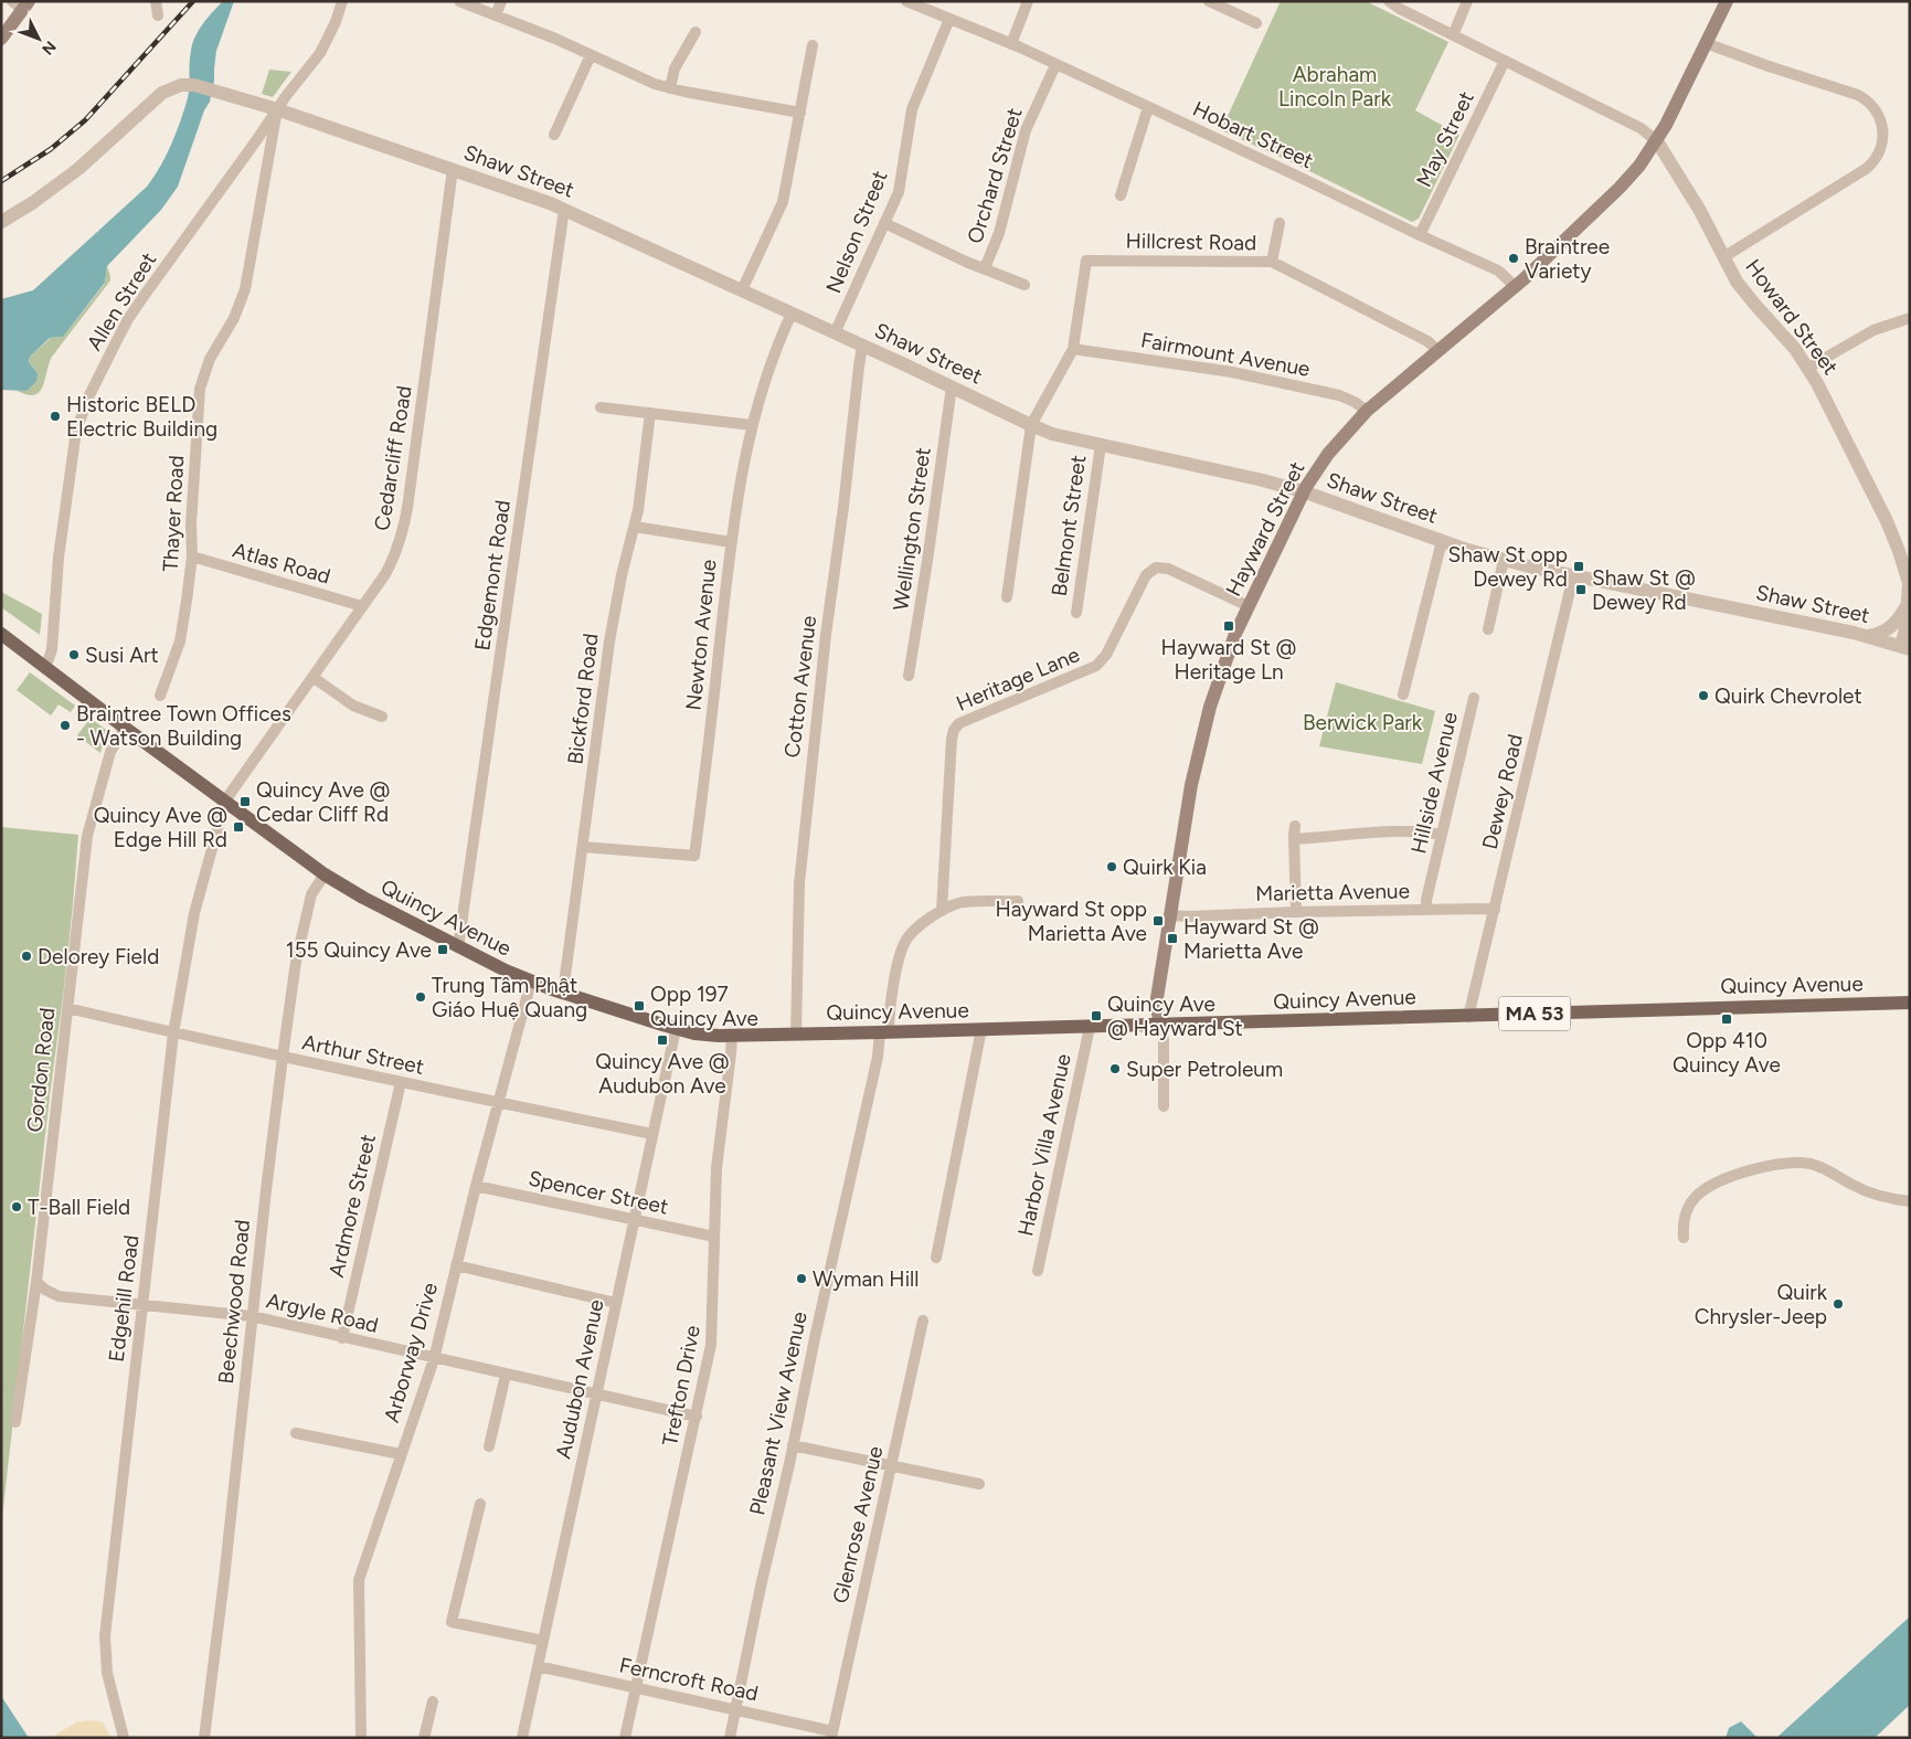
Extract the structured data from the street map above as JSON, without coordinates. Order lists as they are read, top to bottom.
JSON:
{
  "streets": {
    "main road": ["Hayward Street", "Quincy Avenue", "MA 53"],
    "street": [
      "Hobart Street",
      "May Street",
      "Shaw Street",
      "Orchard Street",
      "Nelson Street",
      "Hillcrest Road",
      "Allen Street",
      "Howard Street",
      "Fairmount Avenue",
      "Cedarcliff Road",
      "Thayer Road",
      "Belmont Street",
      "Wellington Street",
      "Atlas Road",
      "Edgemont Road",
      "Newton Avenue",
      "Heritage Lane",
      "Cotton Avenue",
      "Bickford Road",
      "Hillside Avenue",
      "Dewey Road",
      "Marietta Avenue",
      "Arthur Street",
      "Gordon Road",
      "Harbor Villa Avenue",
      "Spencer Street",
      "Ardmore Street",
      "Edgehill Road",
      "Beechwood Road",
      "Argyle Road",
      "Arborway Drive",
      "Audubon Avenue",
      "Trefton Drive",
      "Pleasant View Avenue",
      "Glenrose Avenue",
      "Ferncroft Road"
    ]
  },
  "crossings": [
    ["Hobart Street", "May Street"],
    ["Hobart Street", "Orchard Street"],
    ["Hobart Street", "Nelson Street"],
    ["Hobart Street", "Hayward Street"],
    ["Shaw Street", "Nelson Street"],
    ["Shaw Street", "Allen Street"],
    ["Shaw Street", "Howard Street"],
    ["Shaw Street", "Cedarcliff Road"],
    ["Shaw Street", "Thayer Road"],
    ["Shaw Street", "Belmont Street"],
    ["Shaw Street", "Wellington Street"],
    ["Shaw Street", "Hayward Street"],
    ["Shaw Street", "Edgemont Road"],
    ["Shaw Street", "Newton Avenue"],
    ["Shaw Street", "Cotton Avenue"],
    ["Shaw Street", "Dewey Road"],
    ["Hillcrest Road", "Fairmount Avenue"],
    ["Hillcrest Road", "Hayward Street"],
    ["Allen Street", "Thayer Road"],
    ["Allen Street", "Quincy Avenue"],
    ["Howard Street", "Hayward Street"],
    ["Fairmount Avenue", "Hayward Street"],
    ["Cedarcliff Road", "Atlas Road"],
    ["Cedarcliff Road", "Quincy Avenue"],
    ["Cedarcliff Road", "Edgehill Road"],
    ["Thayer Road", "Atlas Road"],
    ["Hayward Street", "Heritage Lane"],
    ["Hayward Street", "Marietta Avenue"],
    ["Hayward Street", "Quincy Avenue"],
    ["Edgemont Road", "Quincy Avenue"],
    ["Newton Avenue", "Bickford Road"],
    ["Heritage Lane", "Pleasant View Avenue"],
    ["Cotton Avenue", "Quincy Avenue"],
    ["Bickford Road", "Quincy Avenue"],
    ["Hillside Avenue", "Marietta Avenue"],
    ["Dewey Road", "Marietta Avenue"],
    ["Dewey Road", "Quincy Avenue"],
    ["Quincy Avenue", "Gordon Road"],
    ["Quincy Avenue", "Harbor Villa Avenue"],
    ["Quincy Avenue", "Edgehill Road"],
    ["Quincy Avenue", "Beechwood Road"],
    ["Quincy Avenue", "Arborway Drive"],
    ["Quincy Avenue", "Audubon Avenue"],
    ["Quincy Avenue", "Trefton Drive"],
    ["Quincy Avenue", "Pleasant View Avenue"],
    ["Arthur Street", "Gordon Road"],
    ["Arthur Street", "Ardmore Street"],
    ["Arthur Street", "Edgehill Road"],
    ["Arthur Street", "Beechwood Road"],
    ["Arthur Street", "Arborway Drive"],
    ["Arthur Street", "Audubon Avenue"],
    ["Gordon Road", "Argyle Road"],
    ["Spencer Street", "Arborway Drive"],
    ["Spencer Street", "Audubon Avenue"],
    ["Spencer Street", "Trefton Drive"],
    ["Ardmore Street", "Argyle Road"],
    ["Edgehill Road", "Argyle Road"],
    ["Beechwood Road", "Argyle Road"],
    ["Argyle Road", "Arborway Drive"],
    ["Argyle Road", "Audubon Avenue"],
    ["Argyle Road", "Trefton Drive"],
    ["Audubon Avenue", "Ferncroft Road"],
    ["Trefton Drive", "Ferncroft Road"],
    ["Pleasant View Avenue", "Ferncroft Road"],
    ["Glenrose Avenue", "Ferncroft Road"]
  ],
  "parks": ["Abraham Lincoln Park", "Berwick Park"],
  "places": {
    "other": [
      "Braintree Variety",
      "Historic BELD Electric Building",
      "Susi Art",
      "Quirk Chevrolet",
      "Braintree Town Offices - Watson Building",
      "Quirk Kia",
      "Delorey Field",
      "Trung Tâm Phật Giáo Huệ Quang",
      "Super Petroleum",
      "T-Ball Field",
      "Wyman Hill",
      "Quirk Chrysler-Jeep"
    ],
    "transit": [
      "Shaw St opp Dewey Rd",
      "Shaw St @ Dewey Rd",
      "Hayward St @ Heritage Ln",
      "Quincy Ave @ Cedar Cliff Rd",
      "Quincy Ave @ Edge Hill Rd",
      "Hayward St opp Marietta Ave",
      "Hayward St @ Marietta Ave",
      "155 Quincy Ave",
      "Opp 197 Quincy Ave",
      "Quincy Ave @ Hayward St",
      "Opp 410 Quincy Ave",
      "Quincy Ave @ Audubon Ave"
    ]
  },
  "north": "bottom right"
}
